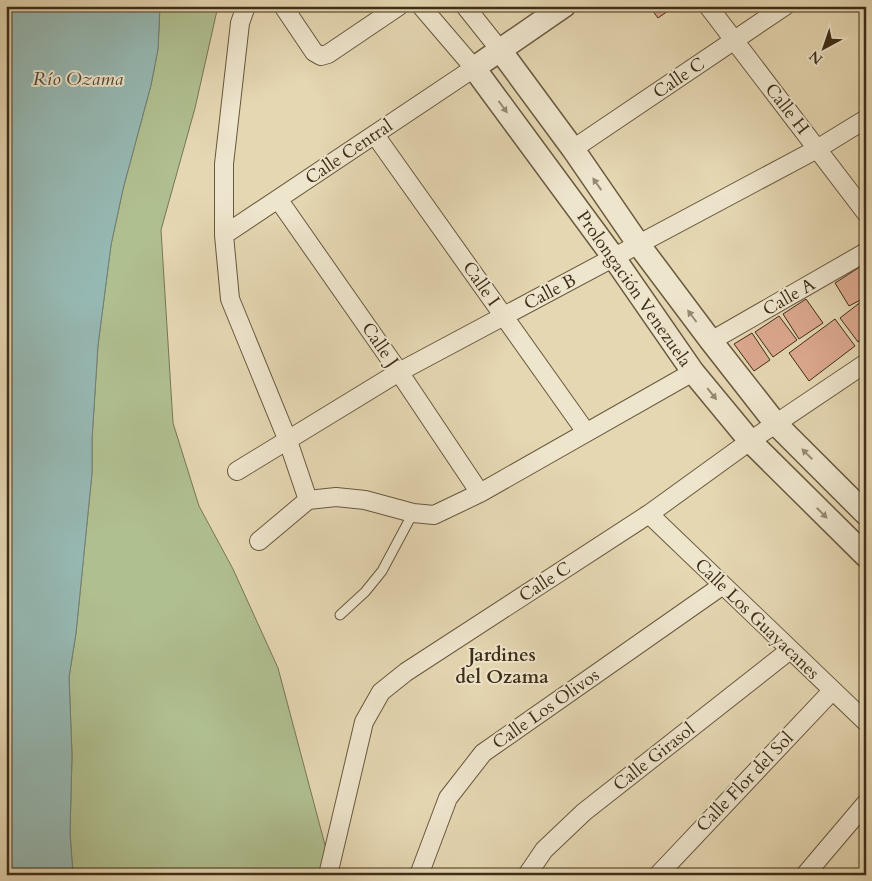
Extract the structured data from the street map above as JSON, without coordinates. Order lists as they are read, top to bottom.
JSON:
{
  "streets": {
    "street": [
      "Calle C",
      "Calle H",
      "Calle Central",
      "Calle I",
      "Prolongación Venezuela",
      "Calle B",
      "Calle A",
      "Calle J",
      "Calle Los Guayacanes",
      "Calle Los Olivos",
      "Calle Girasol",
      "Calle Flor del Sol"
    ]
  },
  "crossings": [
    ["Calle C", "Calle H"],
    ["Calle C", "Prolongación Venezuela"],
    ["Calle C", "Calle Los Guayacanes"],
    ["Calle H", "Calle B"],
    ["Calle Central", "Calle I"],
    ["Calle Central", "Prolongación Venezuela"],
    ["Calle Central", "Calle J"],
    ["Calle I", "Calle B"],
    ["Prolongación Venezuela", "Calle B"],
    ["Prolongación Venezuela", "Calle A"],
    ["Calle B", "Calle J"],
    ["Calle Los Guayacanes", "Calle Los Olivos"],
    ["Calle Los Guayacanes", "Calle Girasol"],
    ["Calle Los Guayacanes", "Calle Flor del Sol"]
  ],
  "districts": ["Jardines del Ozama"],
  "water": ["Río Ozama"],
  "north": "bottom left"
}
